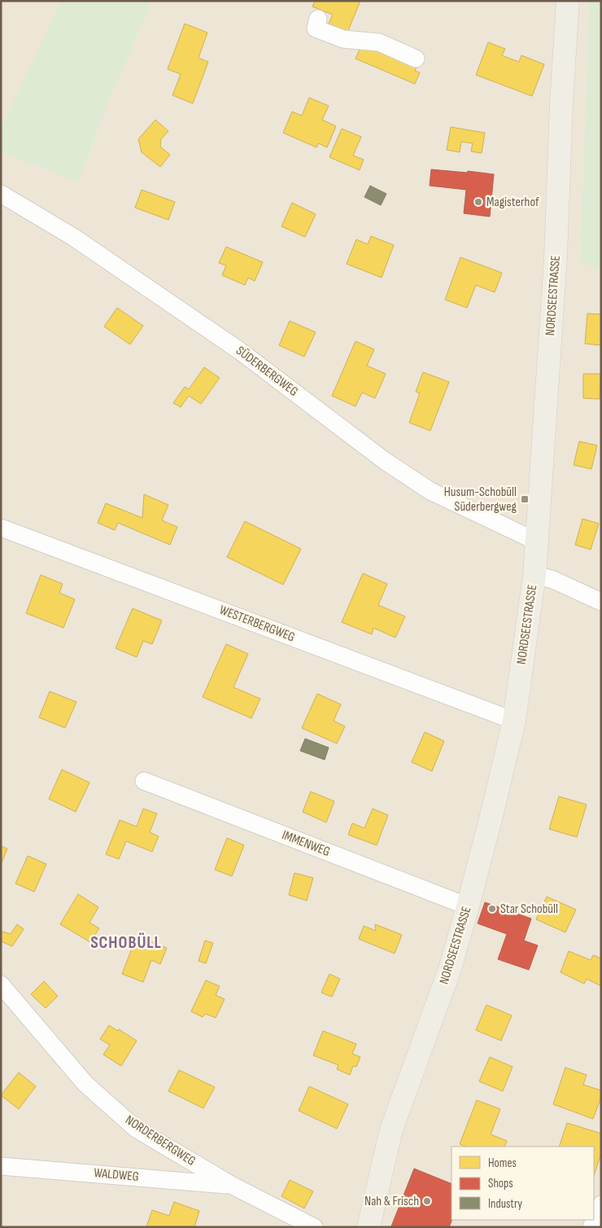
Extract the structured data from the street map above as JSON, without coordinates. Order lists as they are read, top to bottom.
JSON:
{
  "streets": {
    "main road": ["NORDSEESTRASSE"],
    "street": [
      "SÜDERBERGWEG",
      "WESTERBERGWEG",
      "IMMENWEG",
      "NORDERBERGWEG",
      "WALDWEG"
    ]
  },
  "crossings": [
    ["NORDSEESTRASSE", "SÜDERBERGWEG"],
    ["NORDSEESTRASSE", "WESTERBERGWEG"],
    ["NORDSEESTRASSE", "IMMENWEG"],
    ["NORDERBERGWEG", "WALDWEG"]
  ],
  "districts": ["SCHOBÜLL"],
  "places": {
    "other": ["Magisterhof", "Star Schobüll", "Nah & Frisch"],
    "transit": ["Husum-Schobüll Süderbergweg"]
  },
  "legend": ["Homes", "Shops", "Industry"]
}
